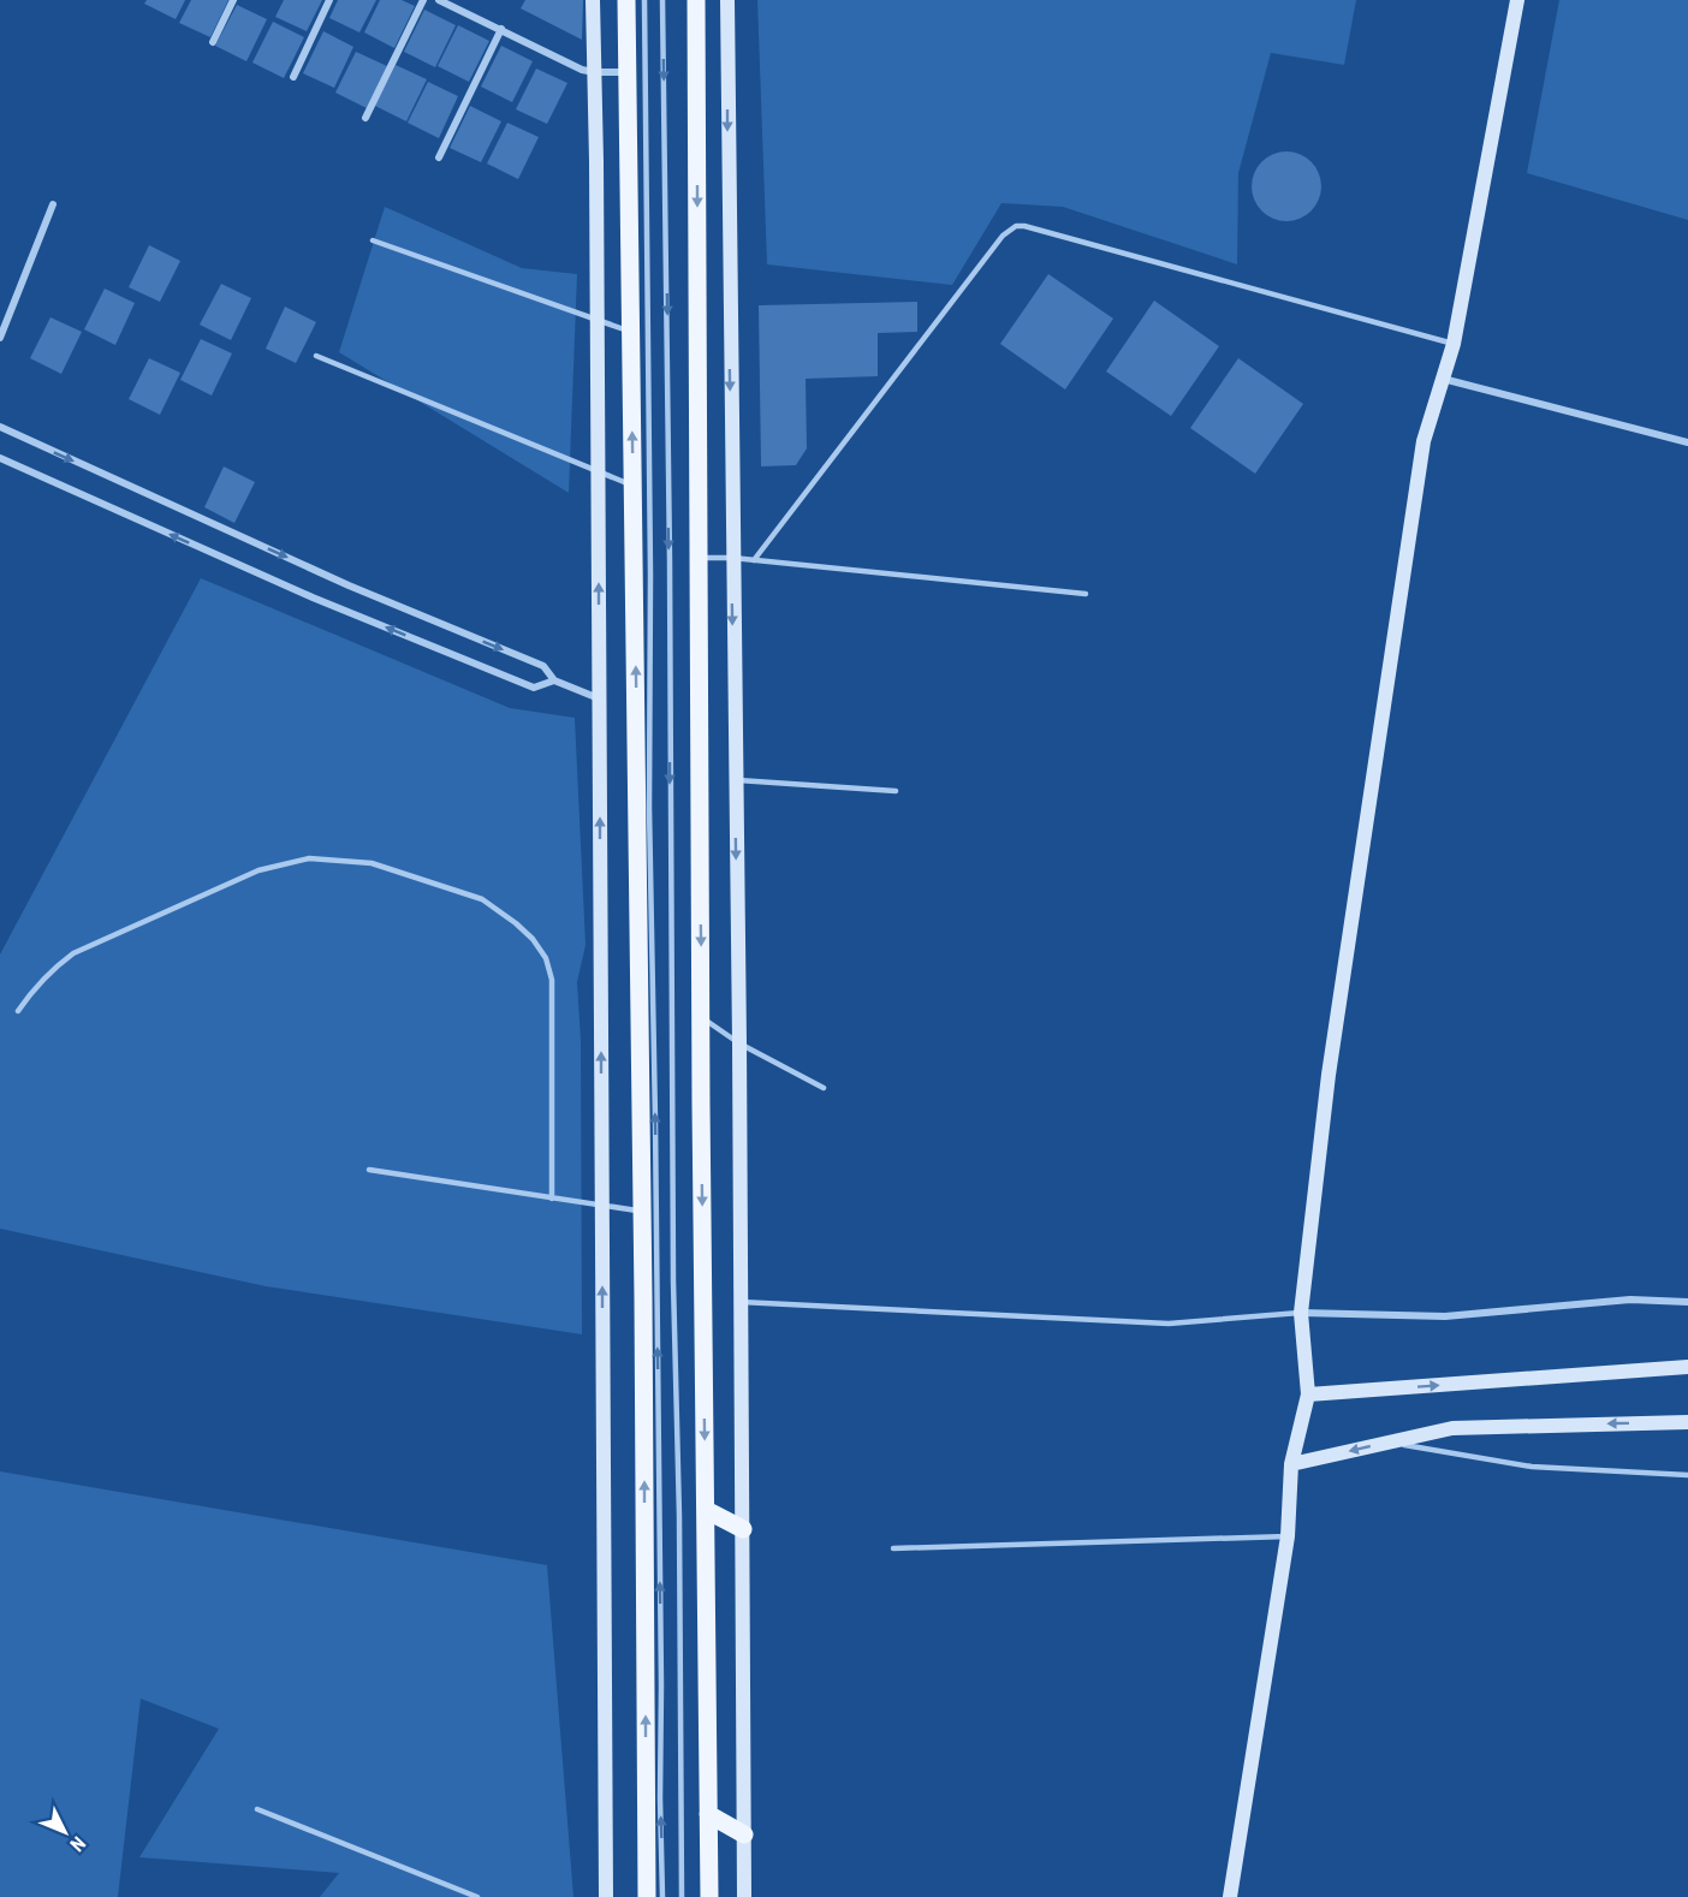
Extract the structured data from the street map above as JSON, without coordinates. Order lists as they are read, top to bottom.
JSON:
{
  "north": "bottom right"
}
